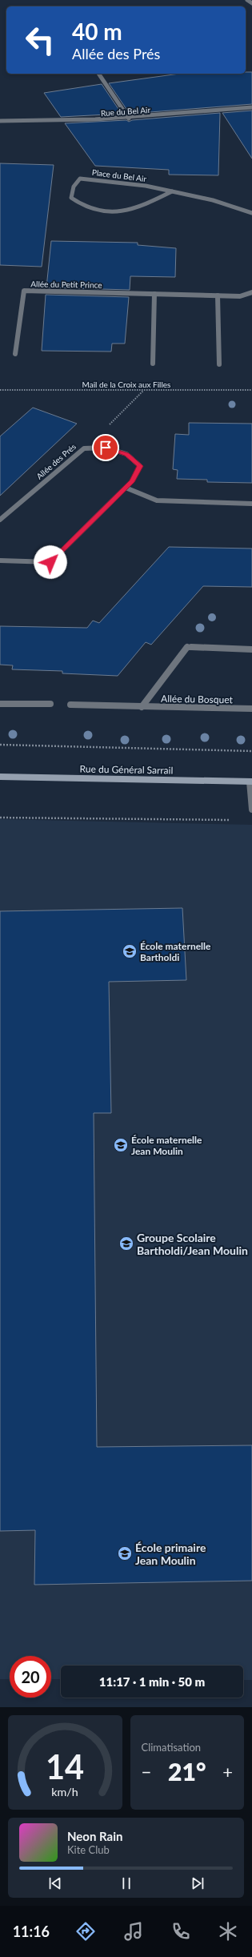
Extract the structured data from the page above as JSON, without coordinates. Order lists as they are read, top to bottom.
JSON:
{
  "streets": {
    "main road": ["Rue du Général Sarrail"],
    "street": [
      "Rue du Bel Air",
      "Place du Bel Air",
      "Allée du Petit Prince",
      "Allée des Prés",
      "Allée du Bosquet"
    ],
    "path": ["Mail de la Croix aux Filles"]
  },
  "places": {
    "school or university": [
      "École maternelle Bartholdi",
      "École maternelle Jean Moulin",
      "Groupe Scolaire Bartholdi/Jean Moulin",
      "École primaire Jean Moulin"
    ]
  },
  "page": {
    "turn": ["40 m", "Allée des Prés"],
    "limit": "20",
    "trip": "11:17 · 1 min · 50 m",
    "tile": "Climatisation",
    "heat": ["−", "21°", "+"],
    "song": ["Neon Rain", "Kite Club"],
    "tabs": "11:16",
    "gauge": ["14", "km/h"]
  }
}
